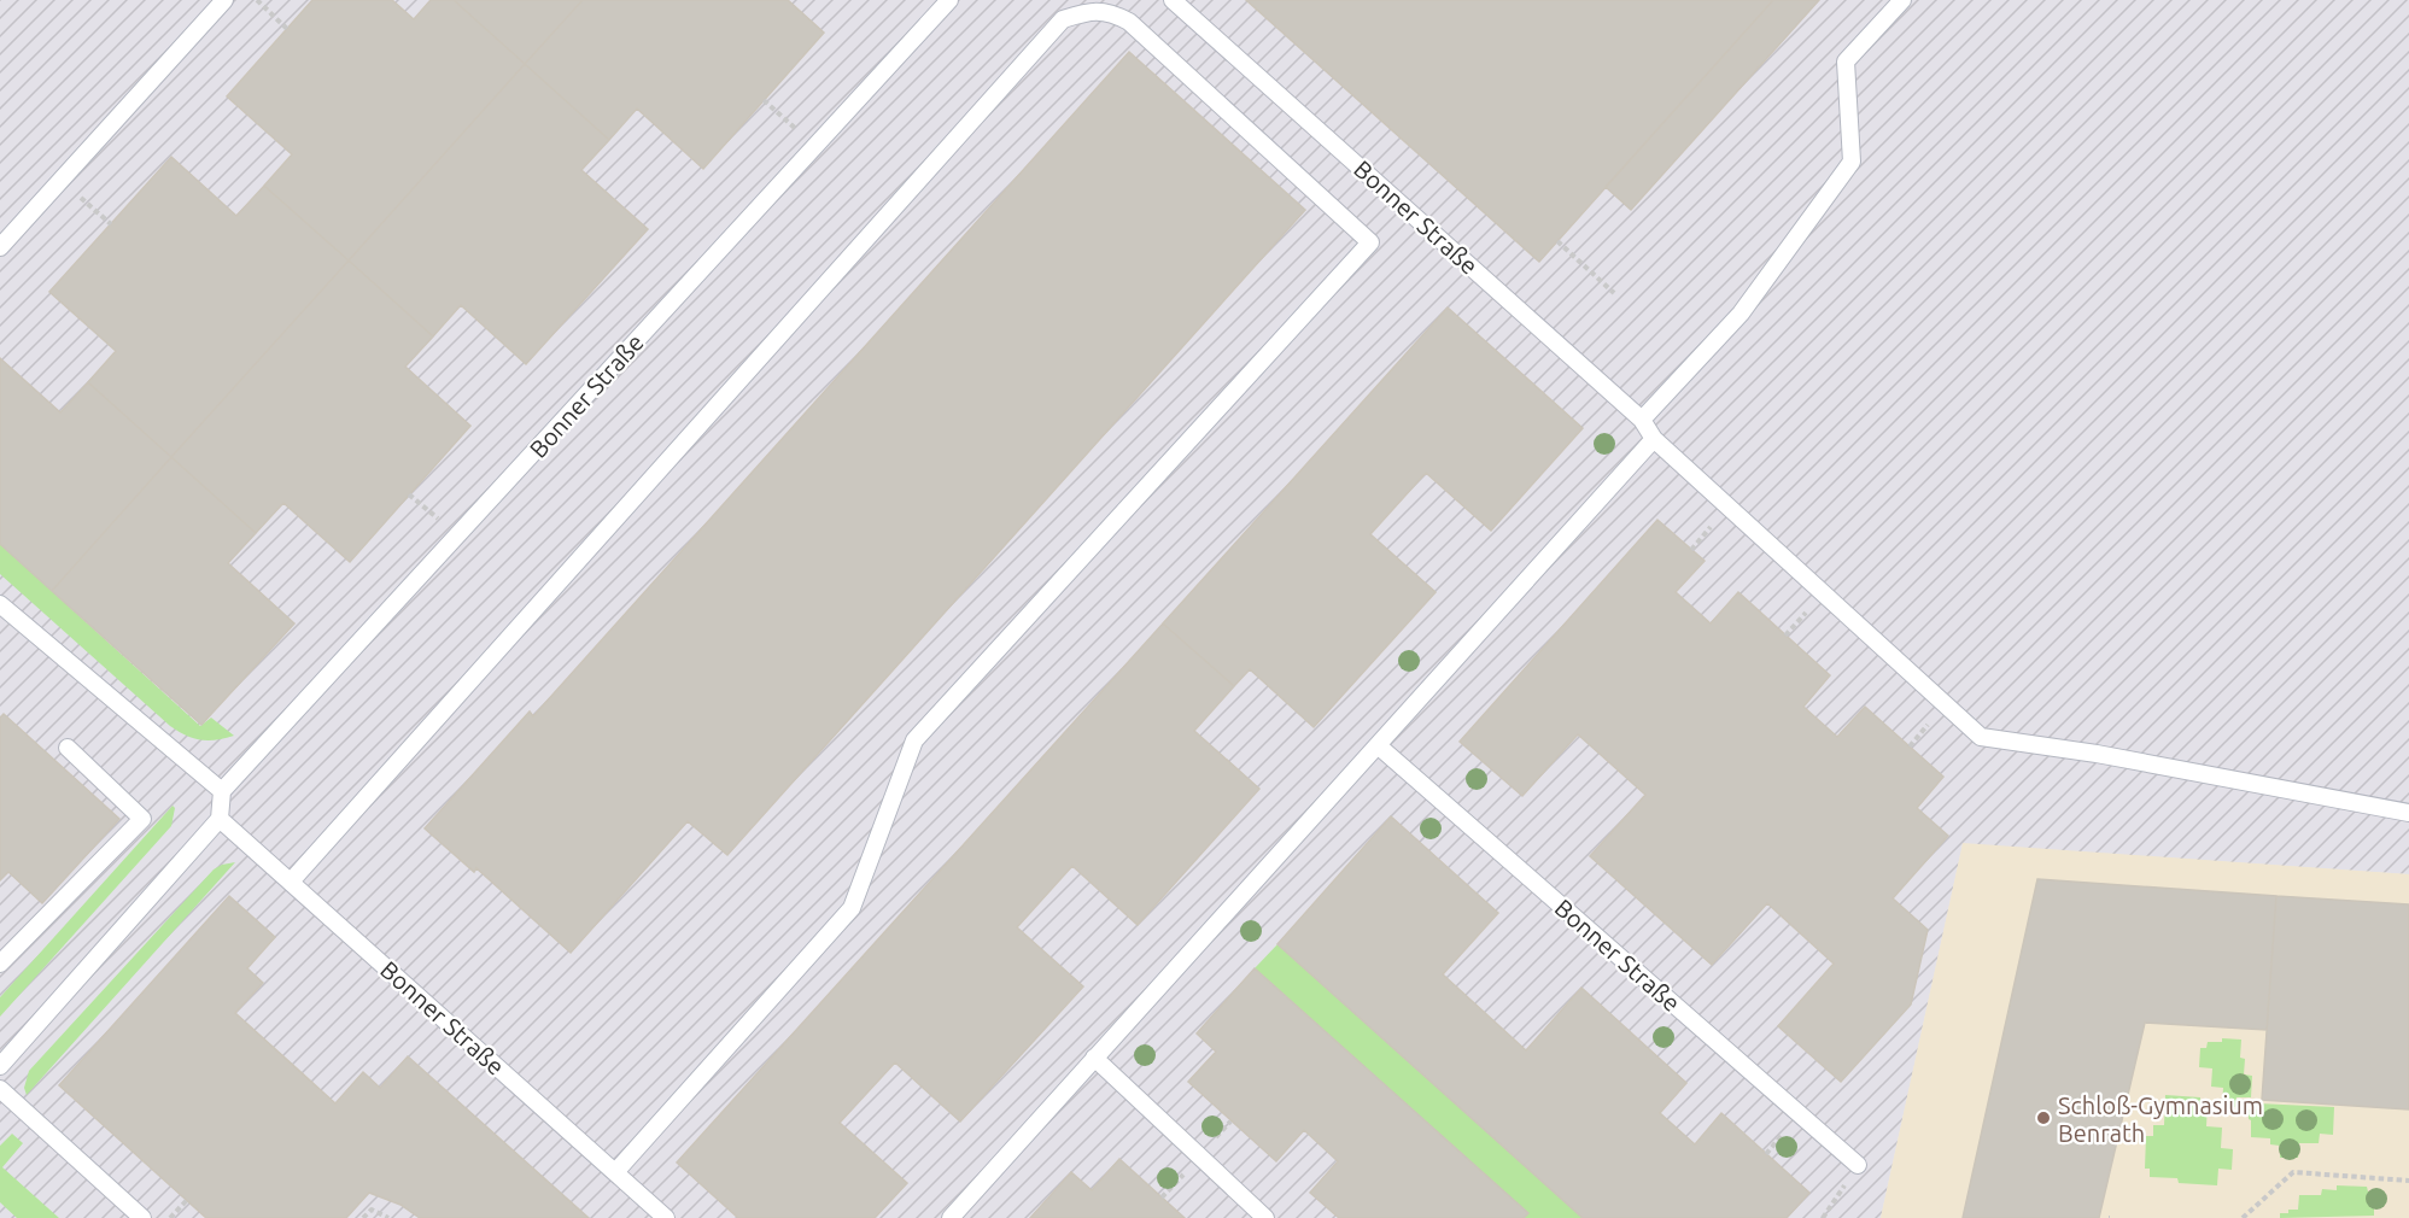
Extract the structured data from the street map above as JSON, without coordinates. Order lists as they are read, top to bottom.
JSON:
{
  "streets": {
    "lane": ["Bonner Straße"]
  },
  "places": ["Schloß-Gymnasium Benrath"]
}
